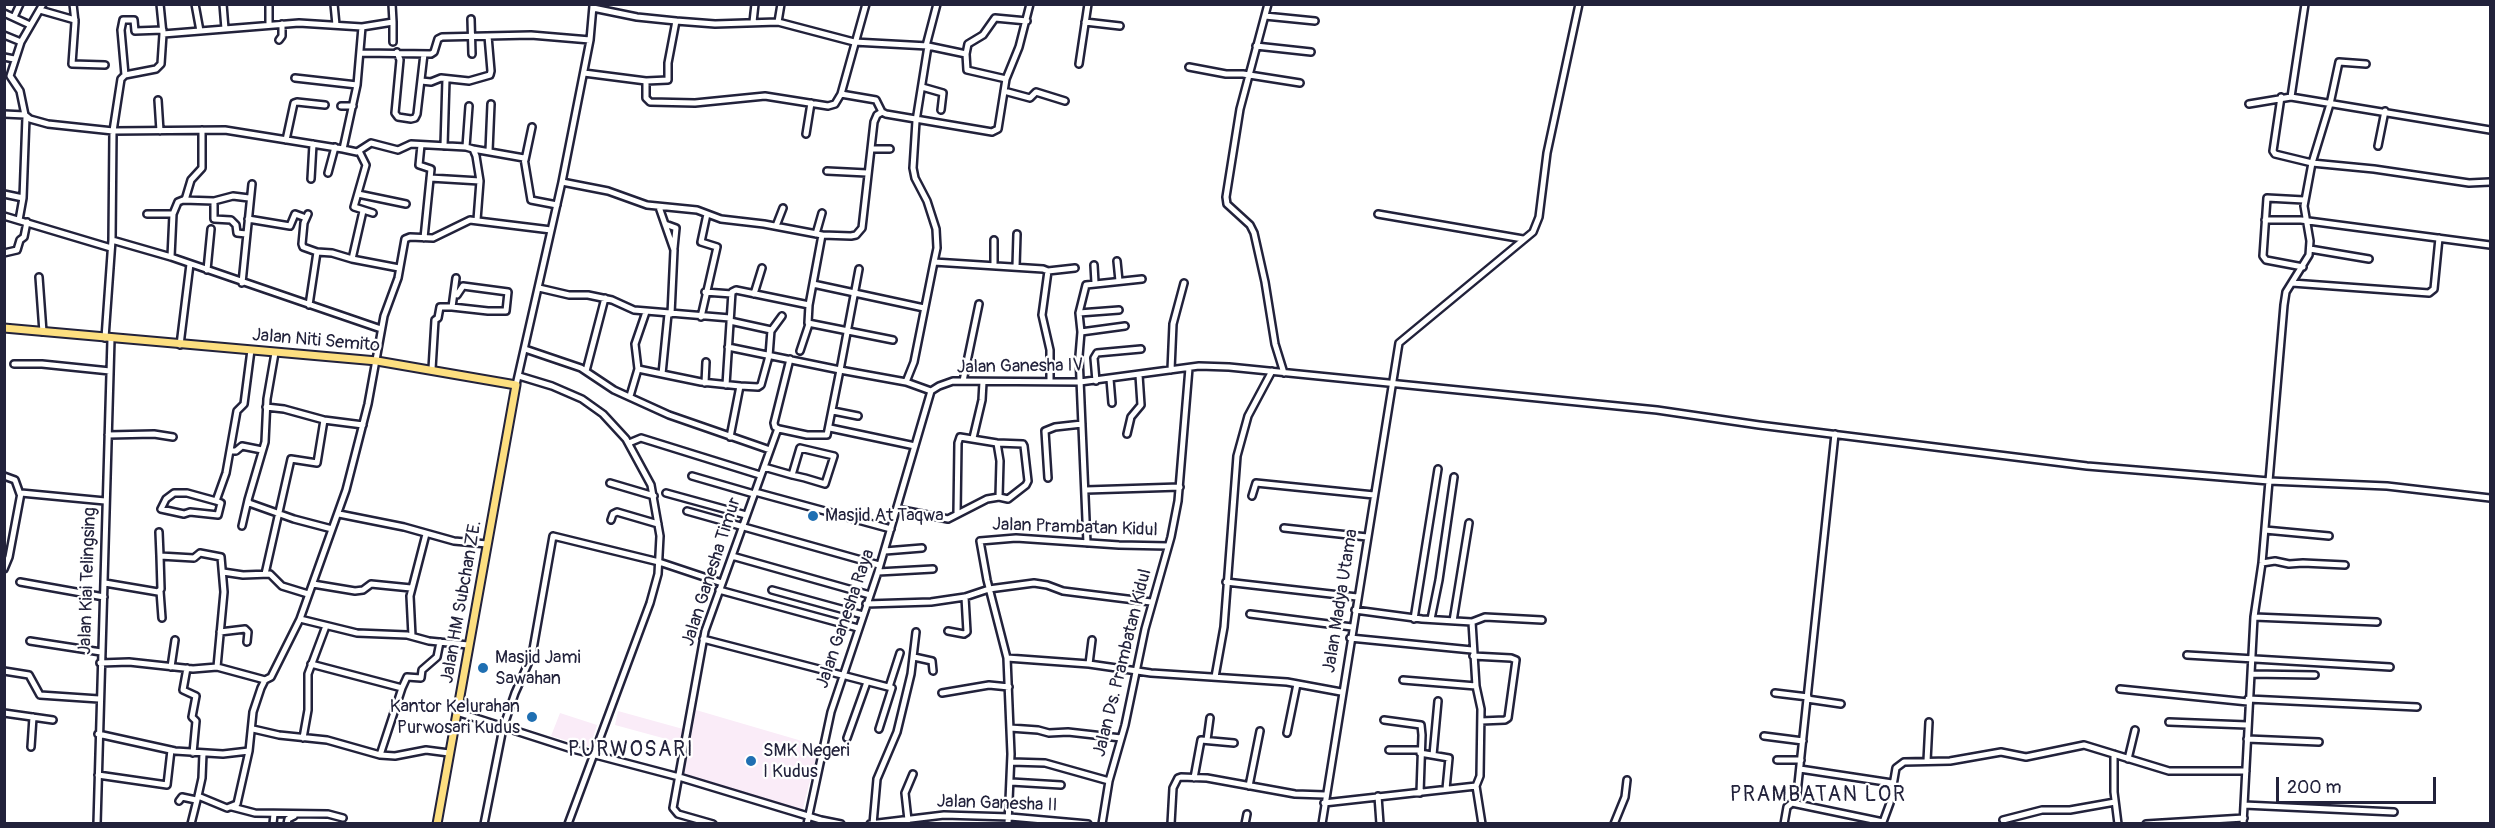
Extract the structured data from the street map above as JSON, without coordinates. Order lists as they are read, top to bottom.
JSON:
{
  "streets": {
    "main road": ["Jalan Niti Semito", "Jalan HM Subchan ZE."],
    "street": [
      "Jalan Ganesha IV",
      "Jalan Prambatan Kidul",
      "Jalan Ganesha Timur",
      "Jalan Kiai Telingsing",
      "Jalan Madya Utama",
      "Jalan Ganesha Raya",
      "Jalan Ds. Prambatan Kidul",
      "Jalan Ganesha II"
    ]
  },
  "crossings": [
    ["Jalan Niti Semito", "Jalan Kiai Telingsing"],
    ["Jalan Niti Semito", "Jalan HM Subchan ZE."],
    ["Jalan Ganesha IV", "Jalan Madya Utama"],
    ["Jalan Ganesha IV", "Jalan Ganesha Raya"],
    ["Jalan Ganesha IV", "Jalan Ds. Prambatan Kidul"],
    ["Jalan Prambatan Kidul", "Jalan Ds. Prambatan Kidul"],
    ["Jalan Prambatan Kidul", "Jalan Ganesha II"]
  ],
  "districts": ["PURWOSARI", "PRAMBATAN LOR"],
  "places": [
    "Masjid At Taqwa",
    "Masjid Jami Sawahan",
    "Kantor Kelurahan Purwosari Kudus",
    "SMK Negeri I Kudus"
  ],
  "scale_bar": "200 m"
}
